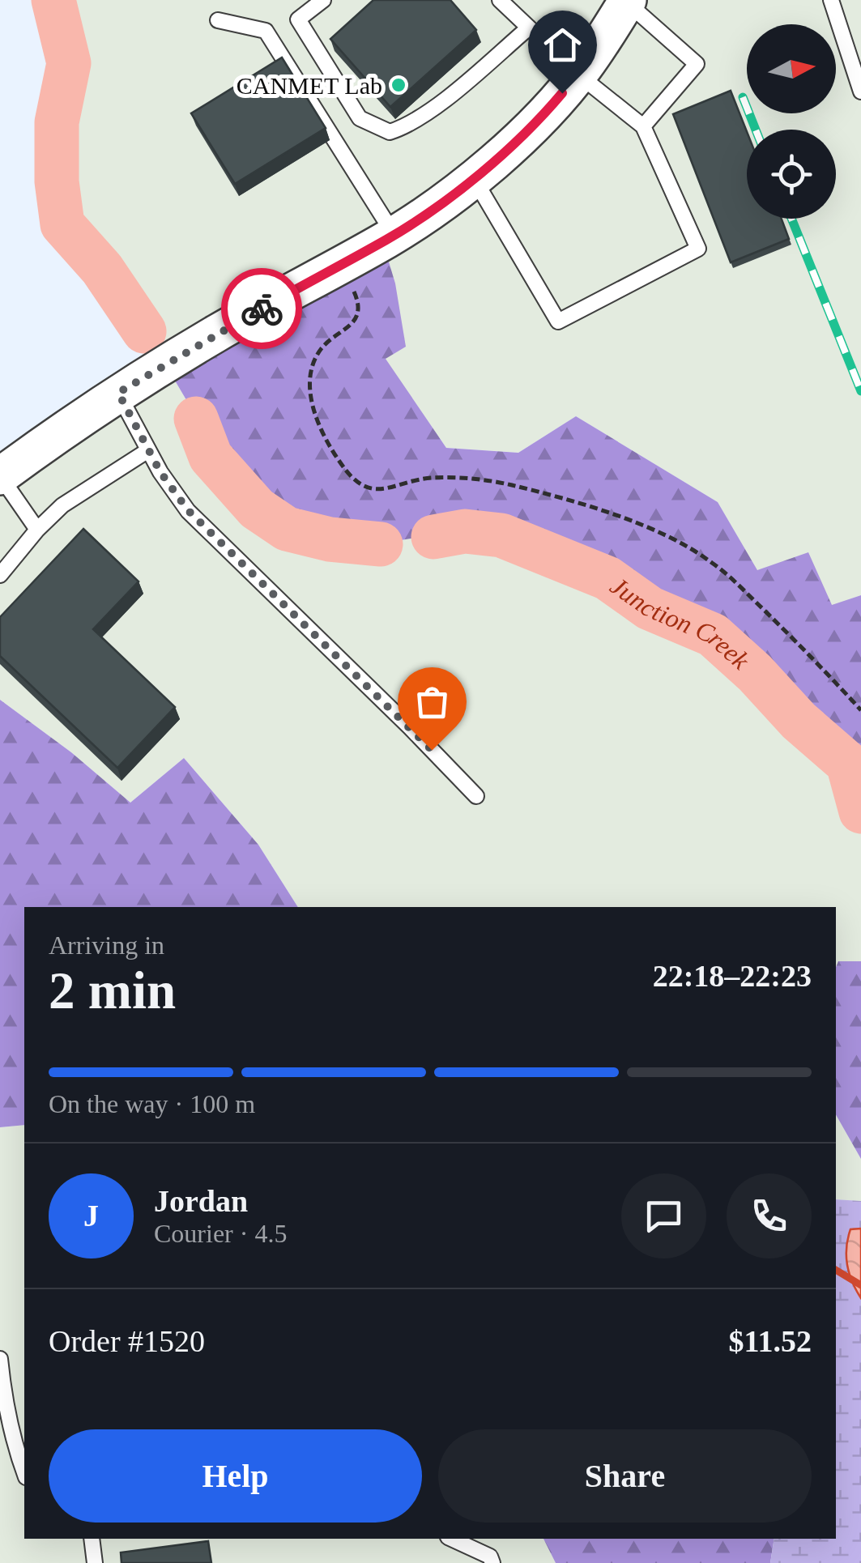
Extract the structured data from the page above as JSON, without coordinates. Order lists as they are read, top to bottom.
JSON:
{
  "water": ["Junction Creek"],
  "places": ["CANMET Lab"],
  "north": "right",
  "page": {
    "heading": ["2 min", "Arriving in", "22:18–22:23"],
    "panel": [
      "Jordan",
      "Courier · 4.5",
      "Order #1520",
      "$11.52"
    ],
    "bar": "On the way · 100 m",
    "round": "J",
    "buttons": ["Help", "Share"]
  }
}
